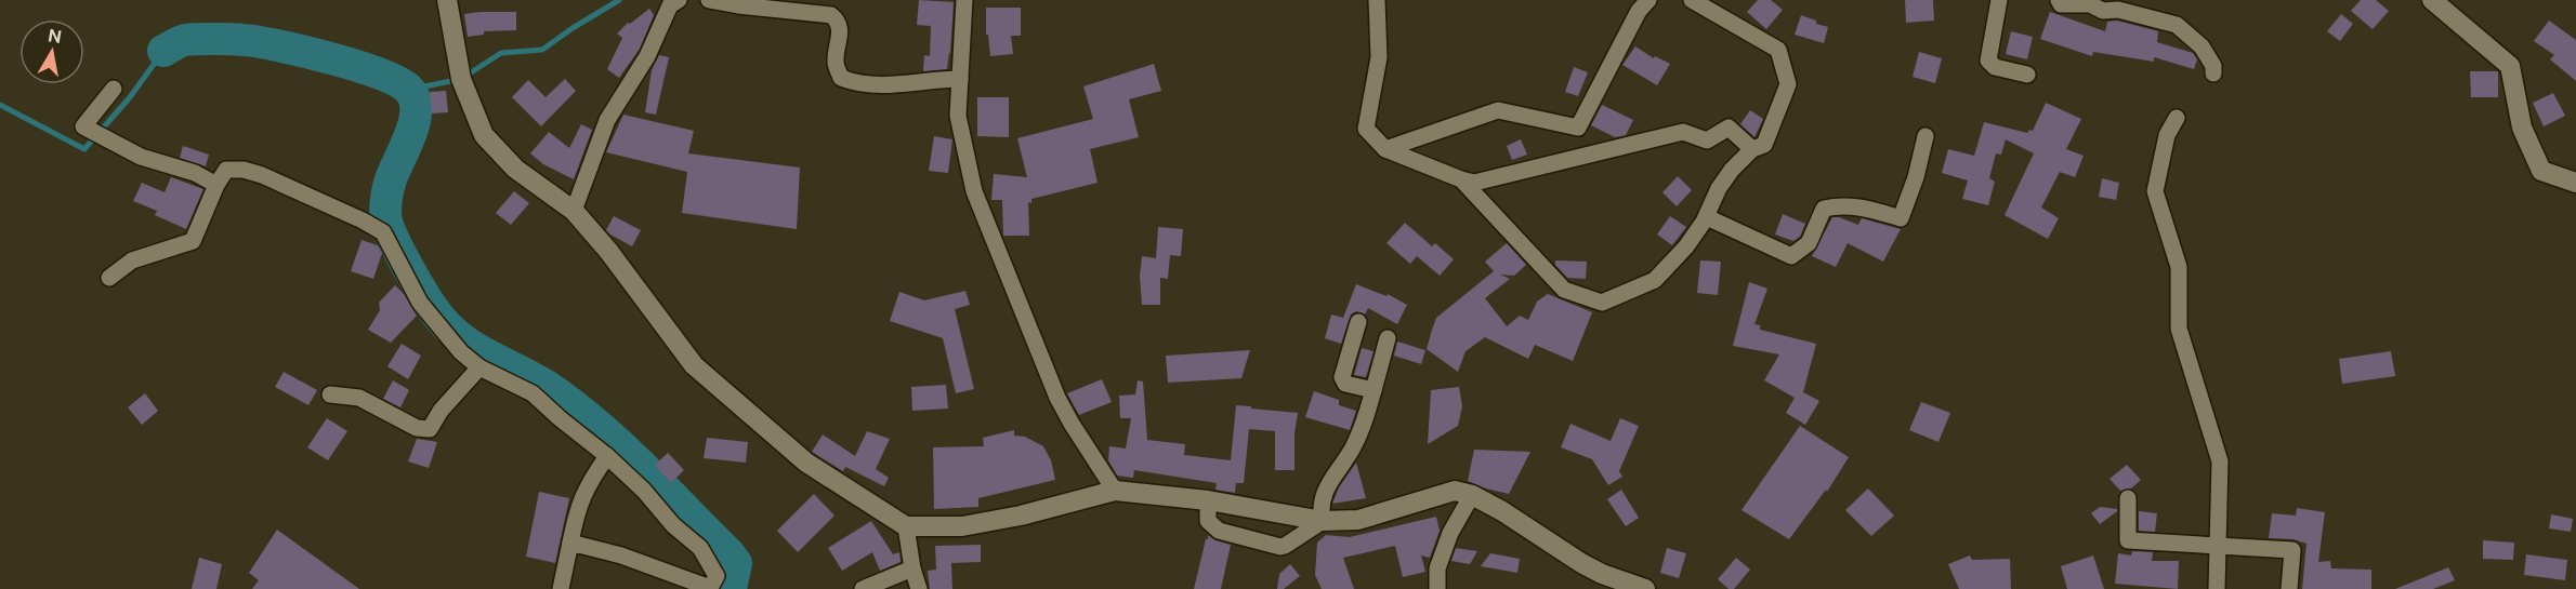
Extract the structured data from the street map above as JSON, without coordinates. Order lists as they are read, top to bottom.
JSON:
{
  "north": "top"
}
